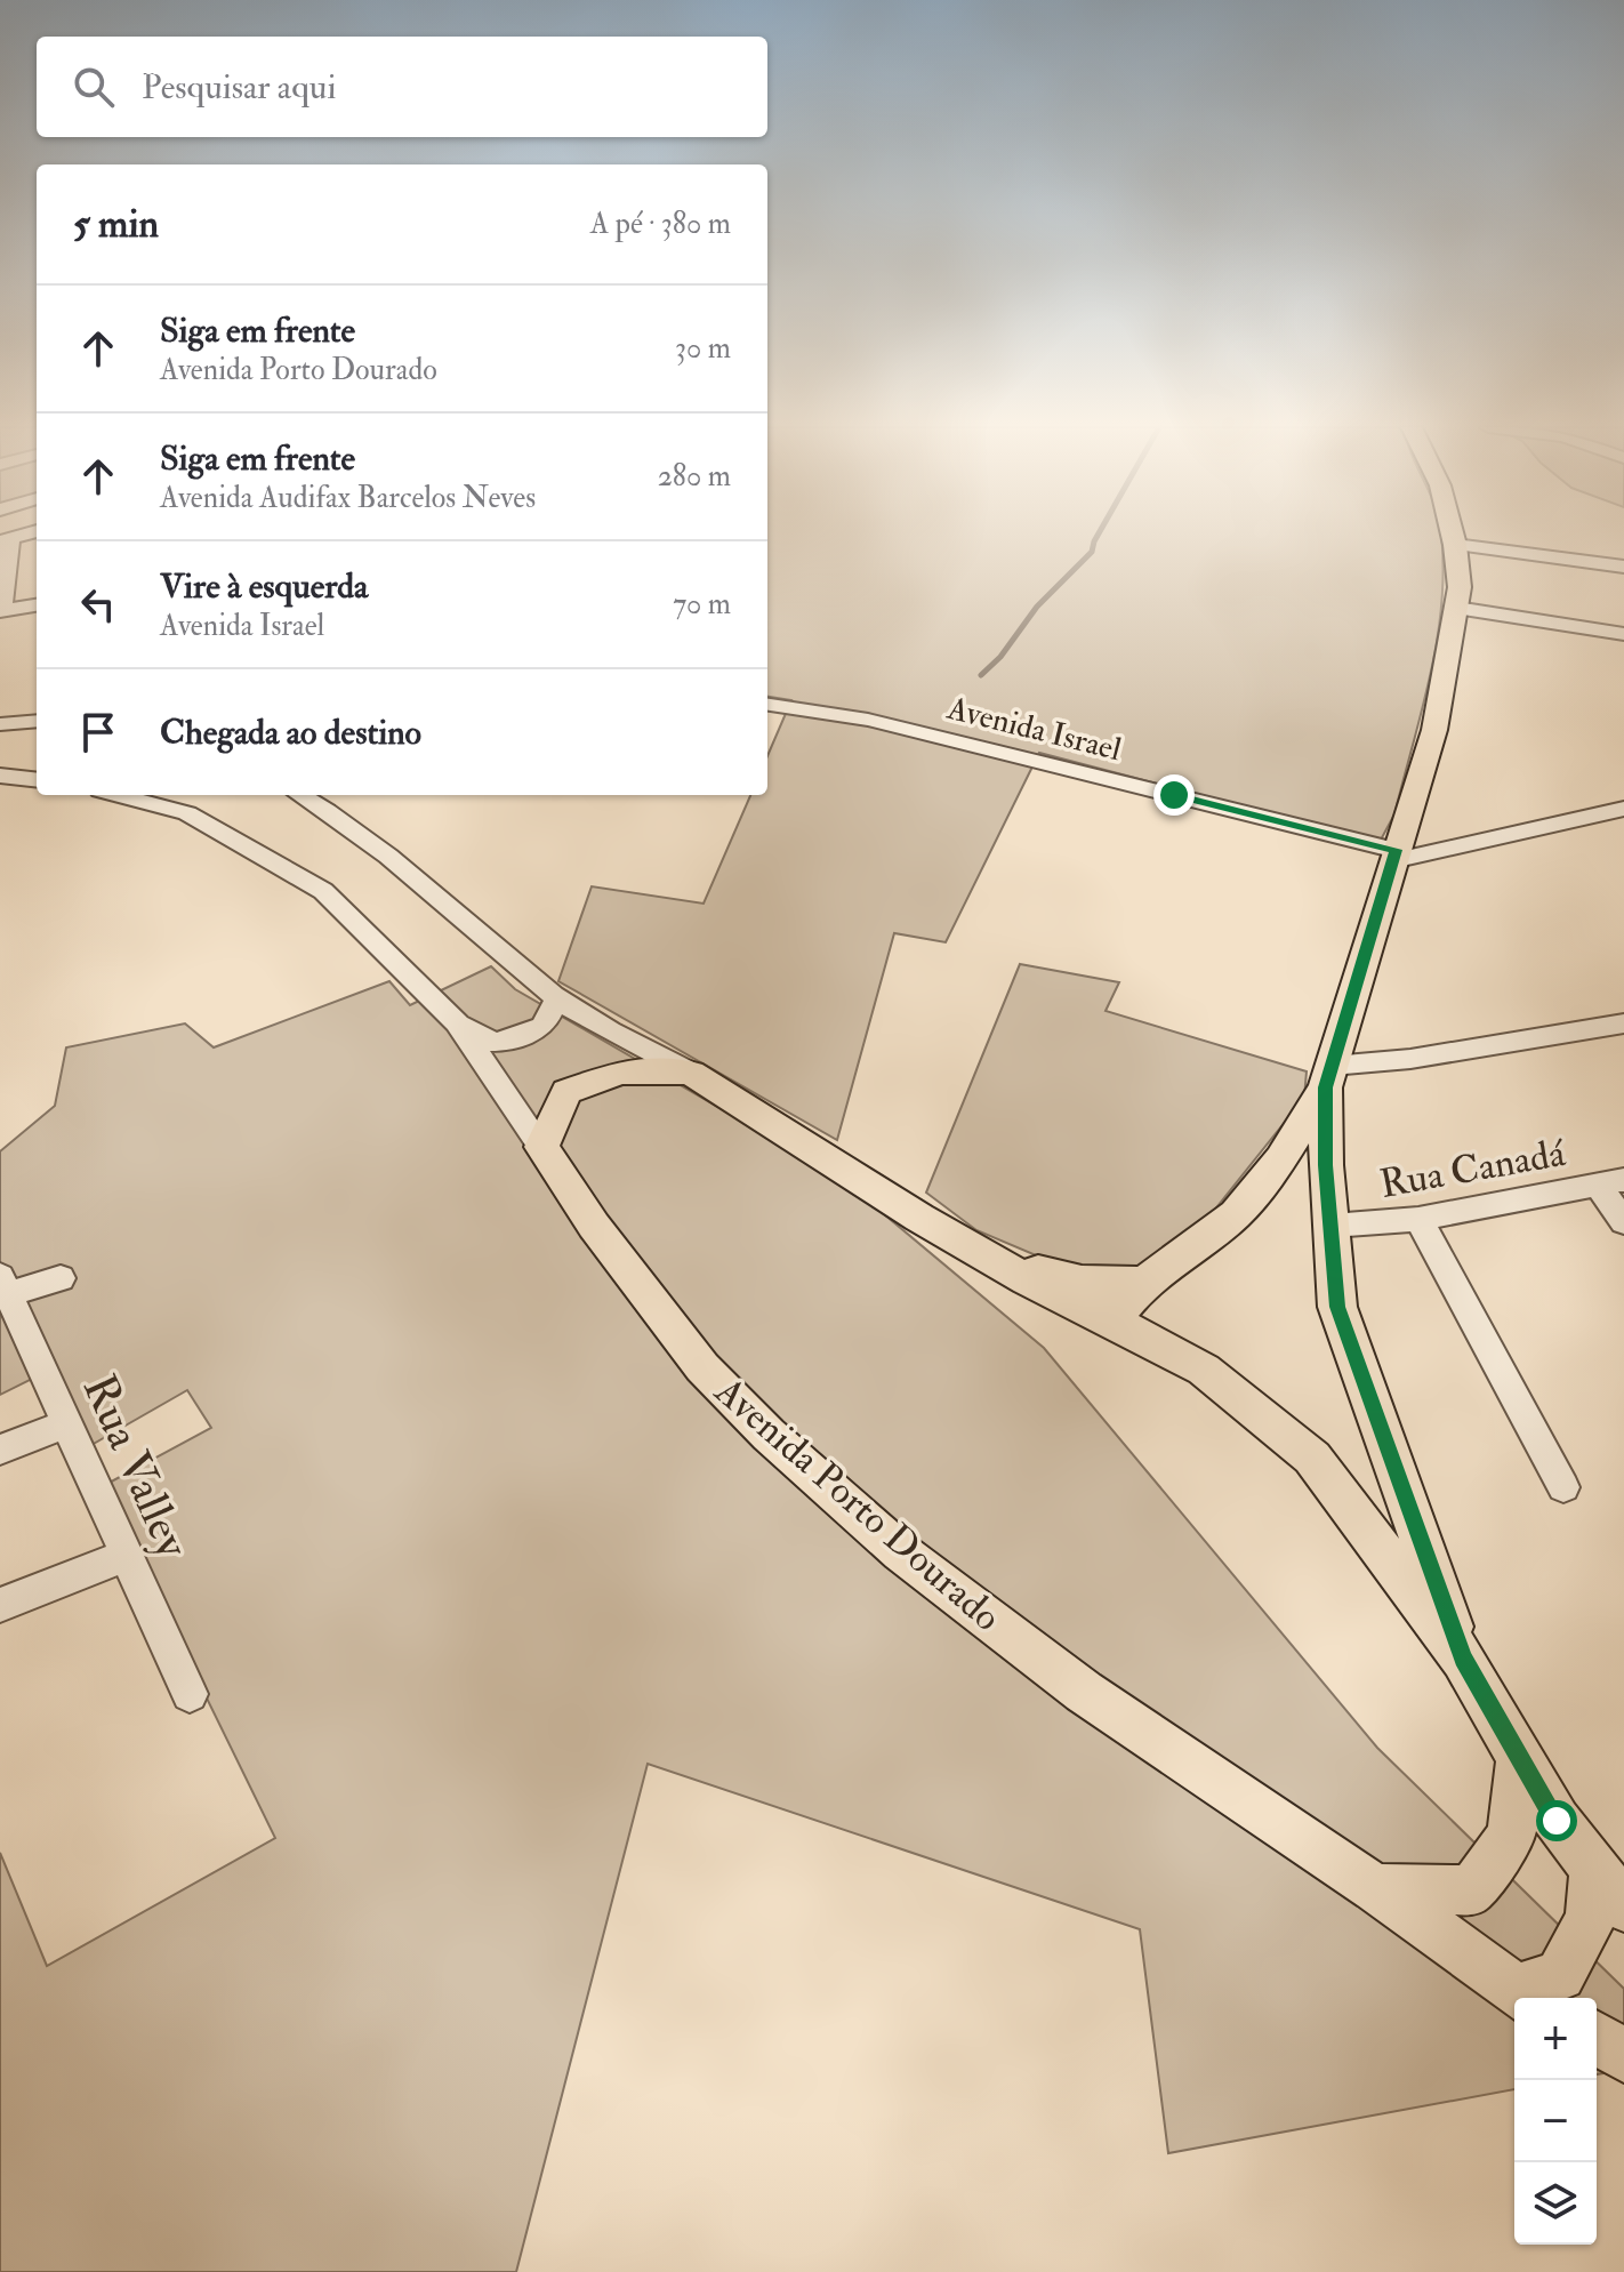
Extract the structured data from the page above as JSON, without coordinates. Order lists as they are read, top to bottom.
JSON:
{
  "streets": {
    "main road": ["Avenida Porto Dourado"],
    "street": ["Avenida Israel", "Rua Canadá", "Rua Valley"]
  },
  "page": {
    "search": "Pesquisar aqui",
    "heading": ["5 min", "A pé · 380 m"],
    "list": [
      ["Siga em frente", "Avenida Porto Dourado", "30 m"],
      ["Siga em frente", "Avenida Audifax Barcelos Neves", "280 m"],
      ["Vire à esquerda", "Avenida Israel", "70 m"],
      "Chegada ao destino"
    ],
    "map_buttons": ["+", "−"]
  }
}
